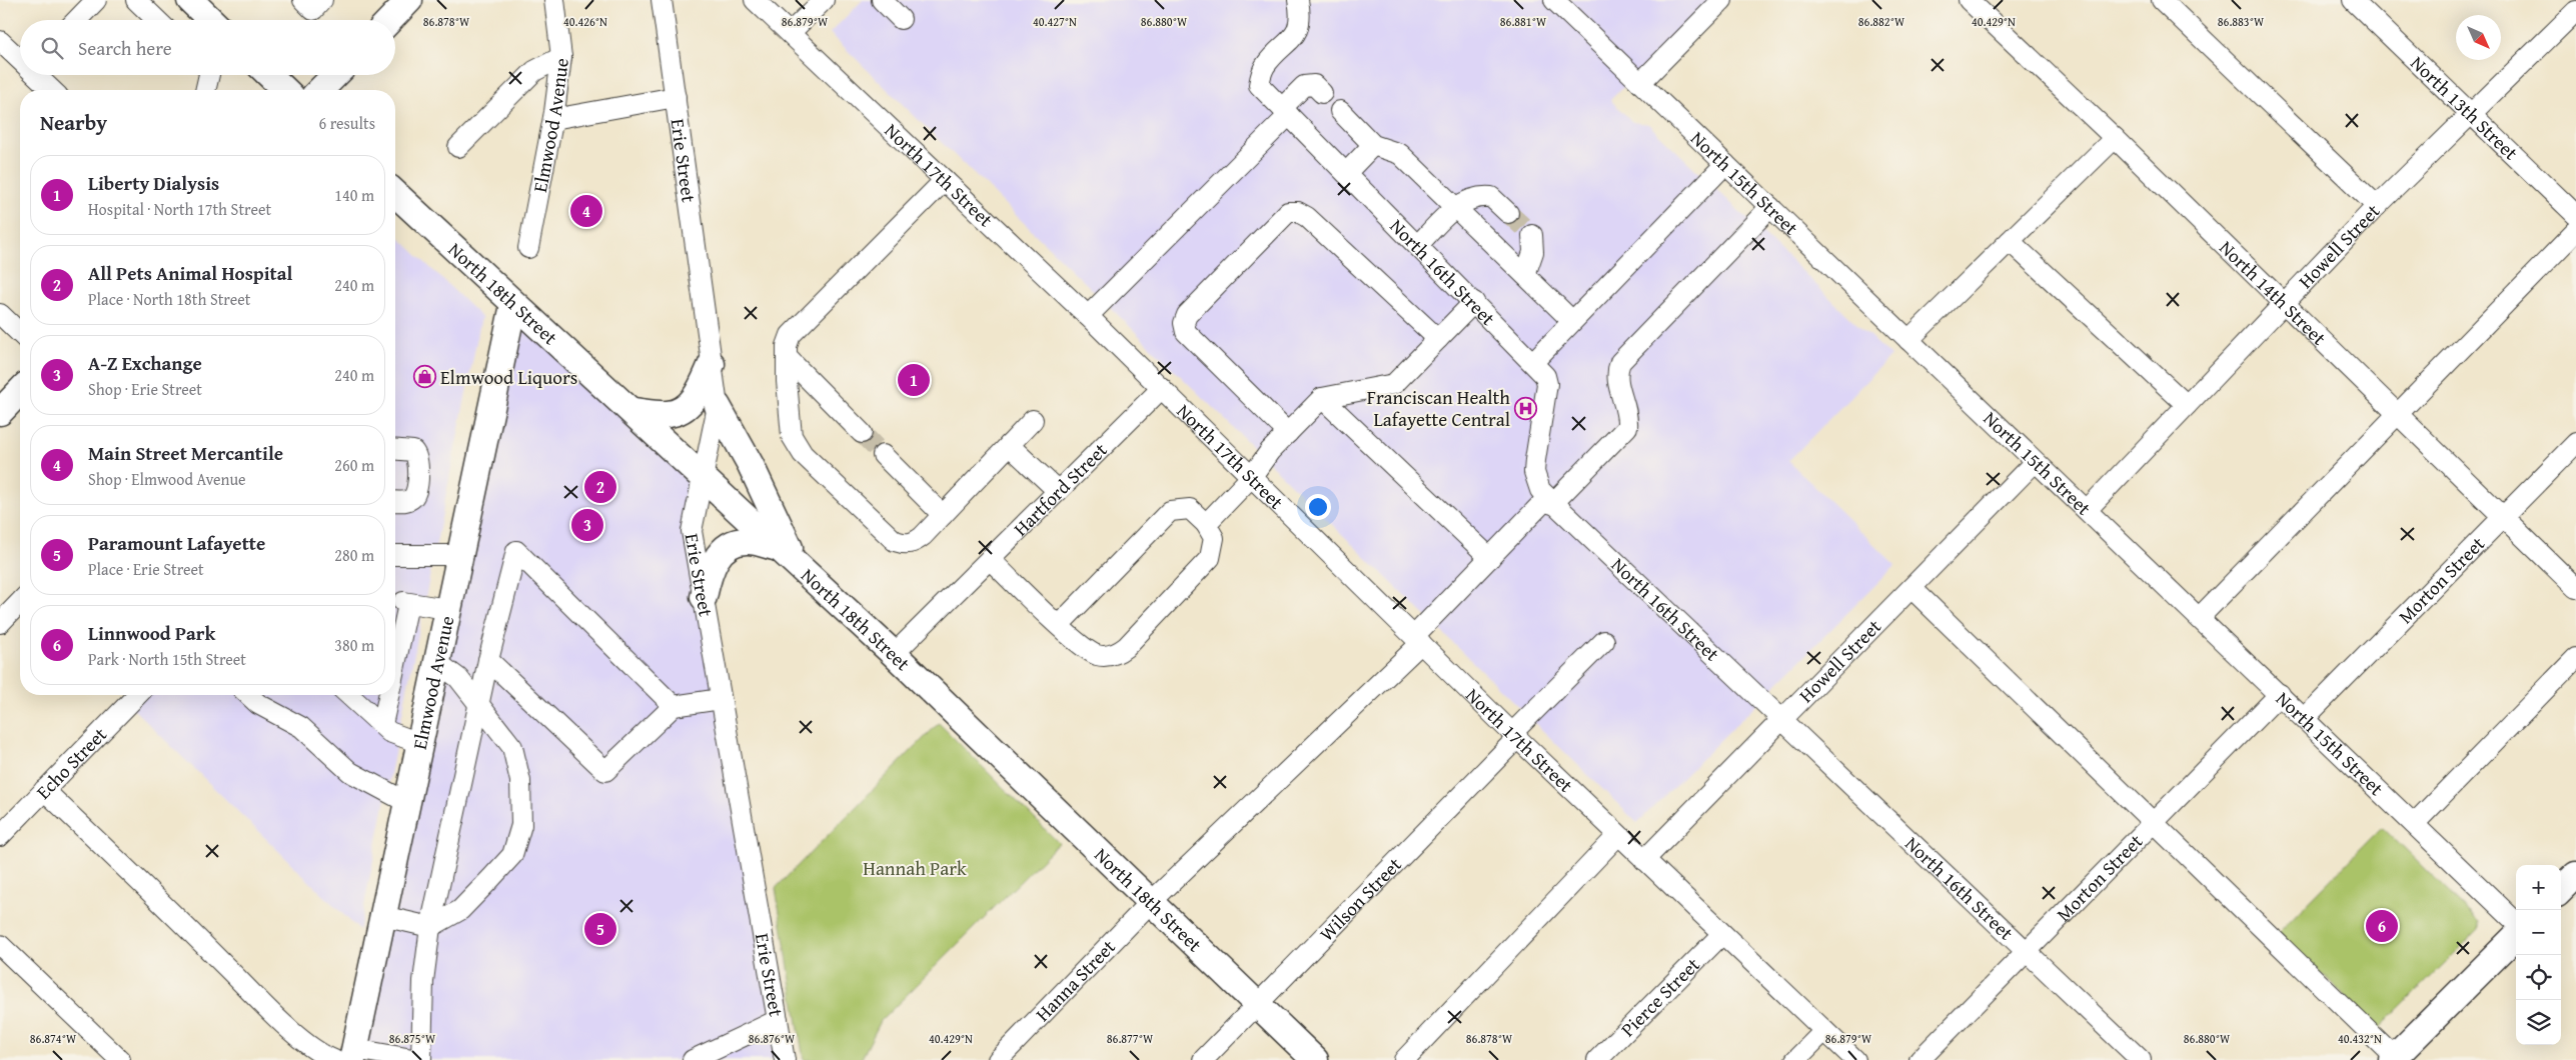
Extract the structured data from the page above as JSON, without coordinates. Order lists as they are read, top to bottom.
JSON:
{
  "streets": {
    "main road": ["Elmwood Avenue", "North 18th Street"],
    "street": [
      "North 13th Street",
      "Erie Street",
      "North 17th Street",
      "North 15th Street",
      "Howell Street",
      "North 16th Street",
      "North 14th Street",
      "Hartford Street",
      "Morton Street",
      "Echo Street",
      "Wilson Street",
      "Hanna Street",
      "Pierce Street"
    ]
  },
  "crossings": [
    ["North 13th Street", "Howell Street"],
    ["Elmwood Avenue", "North 18th Street"],
    ["Erie Street", "North 18th Street"],
    ["North 17th Street", "Howell Street"],
    ["North 17th Street", "Hartford Street"],
    ["North 17th Street", "Wilson Street"],
    ["North 17th Street", "Hanna Street"],
    ["North 17th Street", "Pierce Street"],
    ["North 15th Street", "Howell Street"],
    ["North 15th Street", "Morton Street"],
    ["North 15th Street", "Hanna Street"],
    ["Howell Street", "North 16th Street"],
    ["Howell Street", "North 14th Street"],
    ["North 16th Street", "Morton Street"],
    ["North 16th Street", "Hanna Street"],
    ["North 18th Street", "Hartford Street"],
    ["North 18th Street", "Wilson Street"],
    ["North 18th Street", "Hanna Street"],
    ["North 14th Street", "Morton Street"]
  ],
  "parks": ["Hannah Park"],
  "places": {
    "shop": ["Elmwood Liquors"],
    "hospital": ["Franciscan Health Lafayette Central"]
  },
  "north": "bottom right",
  "page": {
    "search": "Search here",
    "heading": ["Nearby", "6 results"],
    "list": [
      {
        "mark": "1",
        "name": "Liberty Dialysis",
        "note": "Hospital · North 17th Street",
        "value": "140 m"
      },
      {
        "mark": "2",
        "name": "All Pets Animal Hospital",
        "note": "Place · North 18th Street",
        "value": "240 m"
      },
      {
        "mark": "3",
        "name": "A-Z Exchange",
        "note": "Shop · Erie Street",
        "value": "240 m"
      },
      {
        "mark": "4",
        "name": "Main Street Mercantile",
        "note": "Shop · Elmwood Avenue",
        "value": "260 m"
      },
      {
        "mark": "5",
        "name": "Paramount Lafayette",
        "note": "Place · Erie Street",
        "value": "280 m"
      },
      {
        "mark": "6",
        "name": "Linnwood Park",
        "note": "Park · North 15th Street",
        "value": "380 m"
      }
    ],
    "pins": [
      "4",
      "1",
      "2",
      "3",
      "6",
      "5"
    ],
    "map_buttons": ["+", "−"]
  },
  "coordinates": [
    "86.878°W",
    "40.426°N",
    "86.879°W",
    "40.427°N",
    "86.880°W",
    "86.881°W",
    "86.882°W",
    "40.429°N",
    "86.883°W",
    "40.432°N",
    "86.874°W",
    "86.875°W",
    "86.876°W",
    "86.877°W"
  ]
}
